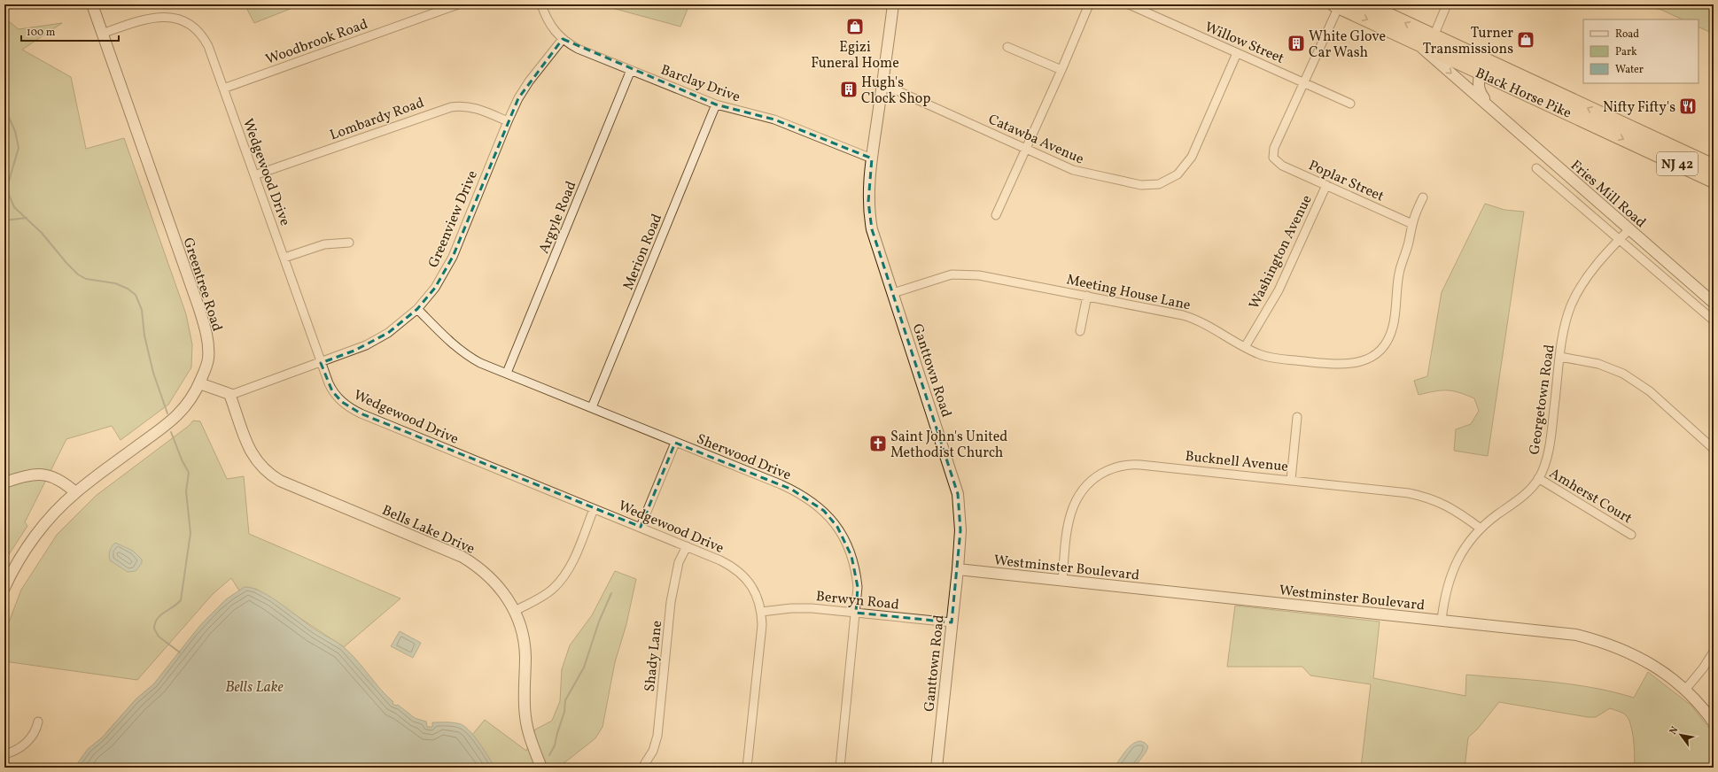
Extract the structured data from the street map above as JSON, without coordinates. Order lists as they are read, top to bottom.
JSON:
{
  "streets": {
    "highway": ["Black Horse Pike", "NJ 42"],
    "street": [
      "Woodbrook Road",
      "Willow Street",
      "Barclay Drive",
      "Lombardy Road",
      "Catawba Avenue",
      "Wedgewood Drive",
      "Poplar Street",
      "Fries Mill Road",
      "Argyle Road",
      "Greenview Drive",
      "Merion Road",
      "Washington Avenue",
      "Greentree Road",
      "Meeting House Lane",
      "Ganttown Road",
      "Georgetown Road",
      "Sherwood Drive",
      "Bucknell Avenue",
      "Amherst Court",
      "Bells Lake Drive",
      "Westminster Boulevard",
      "Berwyn Road",
      "Shady Lane"
    ]
  },
  "crossings": [
    ["Woodbrook Road", "Wedgewood Drive"],
    ["Willow Street", "Catawba Avenue"],
    ["Willow Street", "Poplar Street"],
    ["Barclay Drive", "Argyle Road"],
    ["Barclay Drive", "Greenview Drive"],
    ["Barclay Drive", "Merion Road"],
    ["Barclay Drive", "Ganttown Road"],
    ["Black Horse Pike", "Fries Mill Road"],
    ["Lombardy Road", "Wedgewood Drive"],
    ["Lombardy Road", "Greenview Drive"],
    ["Catawba Avenue", "Ganttown Road"],
    ["Wedgewood Drive", "Greenview Drive"],
    ["Wedgewood Drive", "Greentree Road"],
    ["Wedgewood Drive", "Berwyn Road"],
    ["Wedgewood Drive", "Shady Lane"],
    ["Poplar Street", "Washington Avenue"],
    ["Poplar Street", "Meeting House Lane"],
    ["Fries Mill Road", "Georgetown Road"],
    ["Argyle Road", "Sherwood Drive"],
    ["Greenview Drive", "Sherwood Drive"],
    ["Greenview Drive", "Bells Lake Drive"],
    ["Merion Road", "Sherwood Drive"],
    ["Washington Avenue", "Meeting House Lane"],
    ["Meeting House Lane", "Ganttown Road"],
    ["Ganttown Road", "Westminster Boulevard"],
    ["Ganttown Road", "Berwyn Road"],
    ["Georgetown Road", "Bucknell Avenue"],
    ["Georgetown Road", "Amherst Court"],
    ["Georgetown Road", "Westminster Boulevard"],
    ["Sherwood Drive", "Berwyn Road"],
    ["Bucknell Avenue", "Westminster Boulevard"]
  ],
  "water": ["Bells Lake"],
  "places": {
    "shop": ["Egizi Funeral Home", "Turner Transmissions"],
    "building": ["White Glove Car Wash", "Hugh's Clock Shop"],
    "restaurant": ["Nifty Fifty's"],
    "church": ["Saint John's United Methodist Church"]
  },
  "legend": ["Road", "Park", "Water"],
  "scale_bar": "100 m",
  "north": "top left"
}
